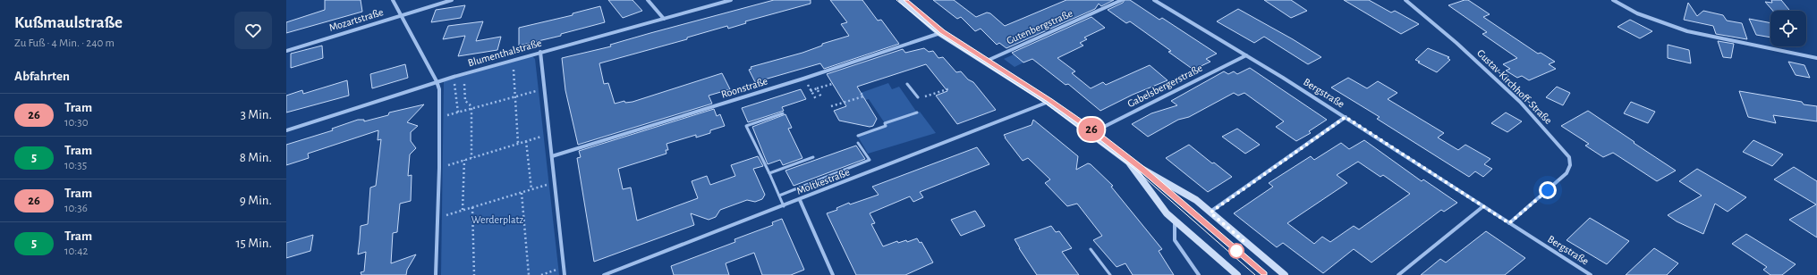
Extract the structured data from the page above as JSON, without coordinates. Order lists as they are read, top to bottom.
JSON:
{
  "streets": {
    "street": [
      "Mozartstraße",
      "Gutenbergstraße",
      "Blumenthalstraße",
      "Gabelsbergerstraße",
      "Gustav-Kirchhoff-Straße",
      "Roonstraße",
      "Bergstraße",
      "Moltkestraße"
    ]
  },
  "crossings": [
    ["Gabelsbergerstraße", "Bergstraße"],
    ["Gustav-Kirchhoff-Straße", "Bergstraße"]
  ],
  "parks": ["Werderplatz"],
  "lines": ["tram line 26"],
  "page": {
    "heading": [
      ["Kußmaulstraße", "Zu Fuß · 4 Min. · 240 m"],
      "Abfahrten"
    ],
    "on_map": "26",
    "list": [
      {
        "mark": "26",
        "name": "Tram",
        "note": "10:30",
        "value": "3 Min."
      },
      {
        "mark": "5",
        "name": "Tram",
        "note": "10:35",
        "value": "8 Min."
      },
      {
        "mark": "26",
        "name": "Tram",
        "note": "10:36",
        "value": "9 Min."
      },
      {
        "mark": "5",
        "name": "Tram",
        "note": "10:42",
        "value": "15 Min."
      }
    ]
  }
}
